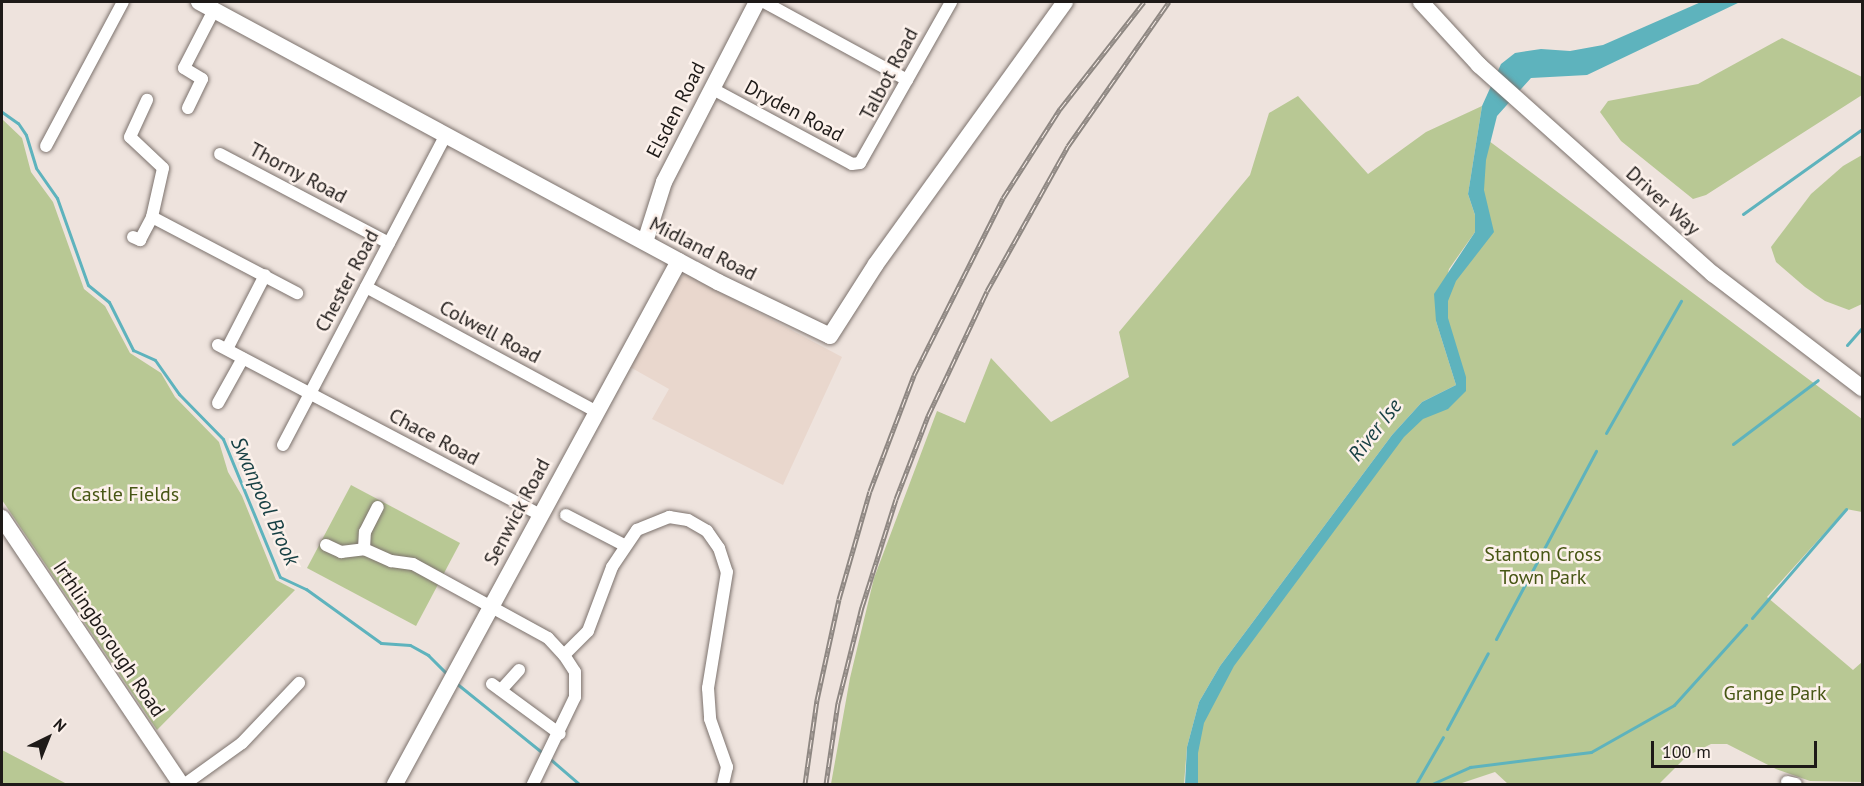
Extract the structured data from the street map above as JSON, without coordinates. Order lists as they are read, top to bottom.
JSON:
{
  "streets": {
    "main road": [
      "Elsden Road",
      "Driver Way",
      "Midland Road",
      "Senwick Road",
      "Irthlingborough Road"
    ],
    "street": [
      "Talbot Road",
      "Dryden Road",
      "Thorny Road",
      "Chester Road",
      "Colwell Road",
      "Chace Road"
    ]
  },
  "crossings": [
    ["Talbot Road", "Dryden Road"],
    ["Elsden Road", "Dryden Road"],
    ["Elsden Road", "Midland Road"],
    ["Thorny Road", "Chester Road"],
    ["Midland Road", "Chester Road"],
    ["Midland Road", "Senwick Road"],
    ["Chester Road", "Colwell Road"],
    ["Chester Road", "Chace Road"],
    ["Colwell Road", "Senwick Road"],
    ["Chace Road", "Senwick Road"]
  ],
  "water": ["River Ise", "Swanpool Brook"],
  "parks": ["Castle Fields", "Stanton Cross Town Park", "Grange Park"],
  "scale_bar": "100 m",
  "north": "top right"
}
